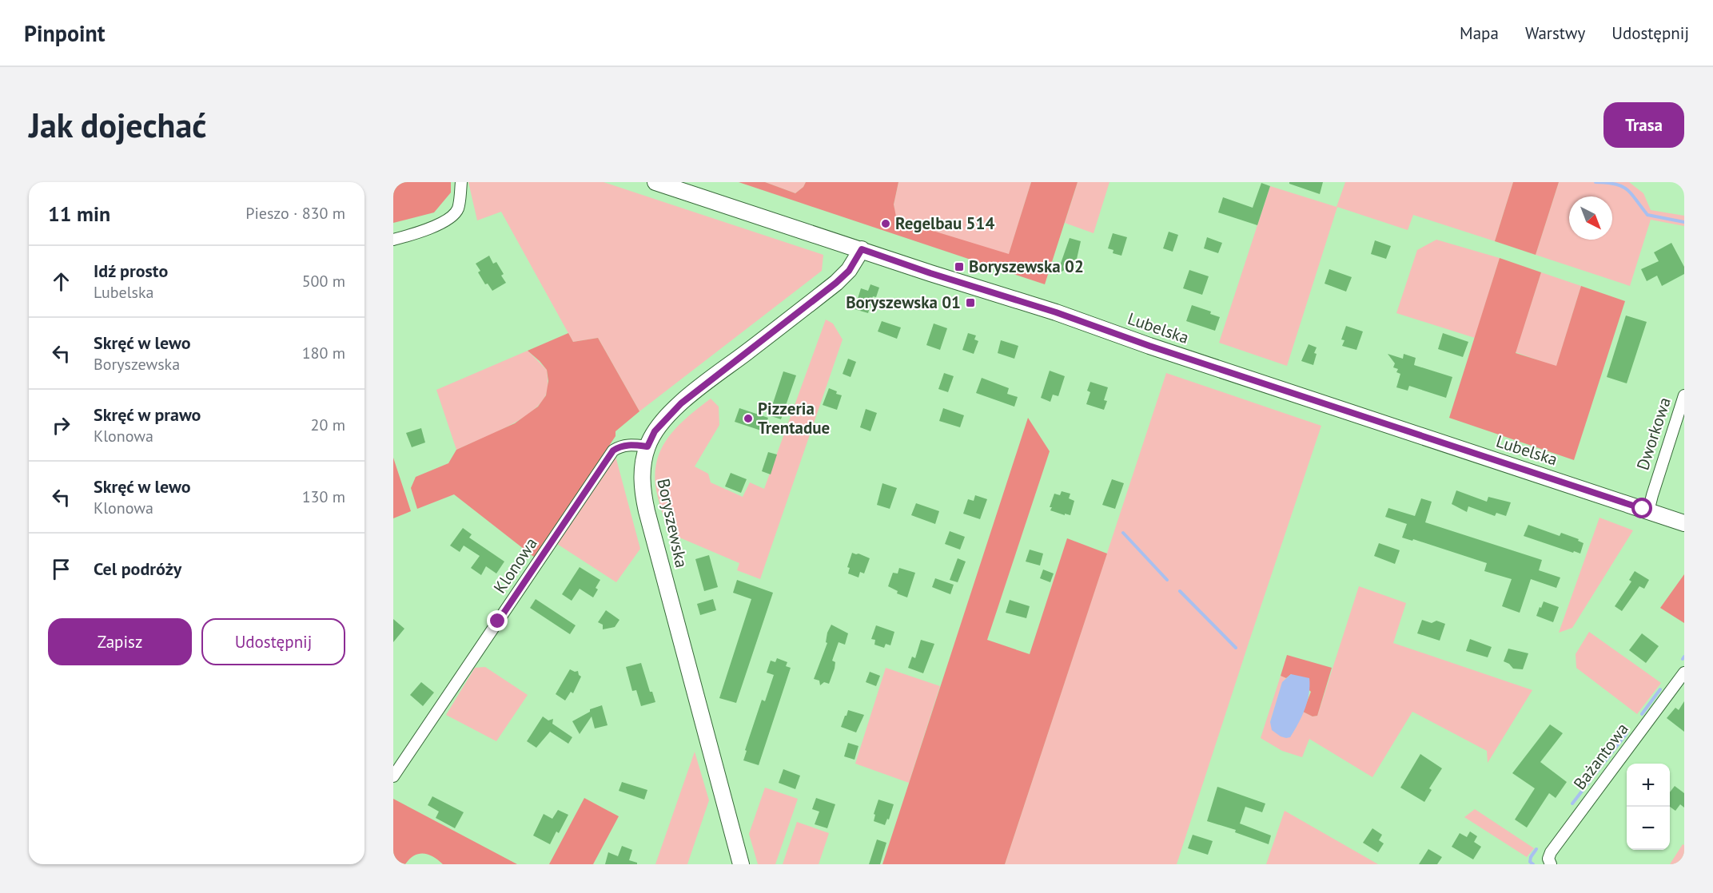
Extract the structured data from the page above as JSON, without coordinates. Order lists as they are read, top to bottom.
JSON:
{
  "streets": {
    "main road": ["Lubelska", "Boryszewska"],
    "street": ["Dworkowa", "Klonowa", "Bażantowa"]
  },
  "crossings": [
    ["Lubelska", "Dworkowa"],
    ["Lubelska", "Boryszewska"],
    ["Boryszewska", "Klonowa"]
  ],
  "places": {
    "other": ["Regelbau 514", "Pizzeria Trentadue"],
    "transit": ["Boryszewska 02", "Boryszewska 01"]
  },
  "north": "bottom right",
  "page": {
    "header": "Pinpoint",
    "nav": ["Mapa", "Warstwy", "Udostępnij"],
    "buttons": [
      "Trasa",
      ["Zapisz", "Udostępnij"]
    ],
    "title": "Jak dojechać",
    "heading": ["11 min", "Pieszo · 830 m"],
    "list": [
      ["Idź prosto", "Lubelska", "500 m"],
      ["Skręć w lewo", "Boryszewska", "180 m"],
      ["Skręć w prawo", "Klonowa", "20 m"],
      ["Skręć w lewo", "Klonowa", "130 m"],
      "Cel podróży"
    ],
    "map_buttons": ["+", "−"]
  }
}
